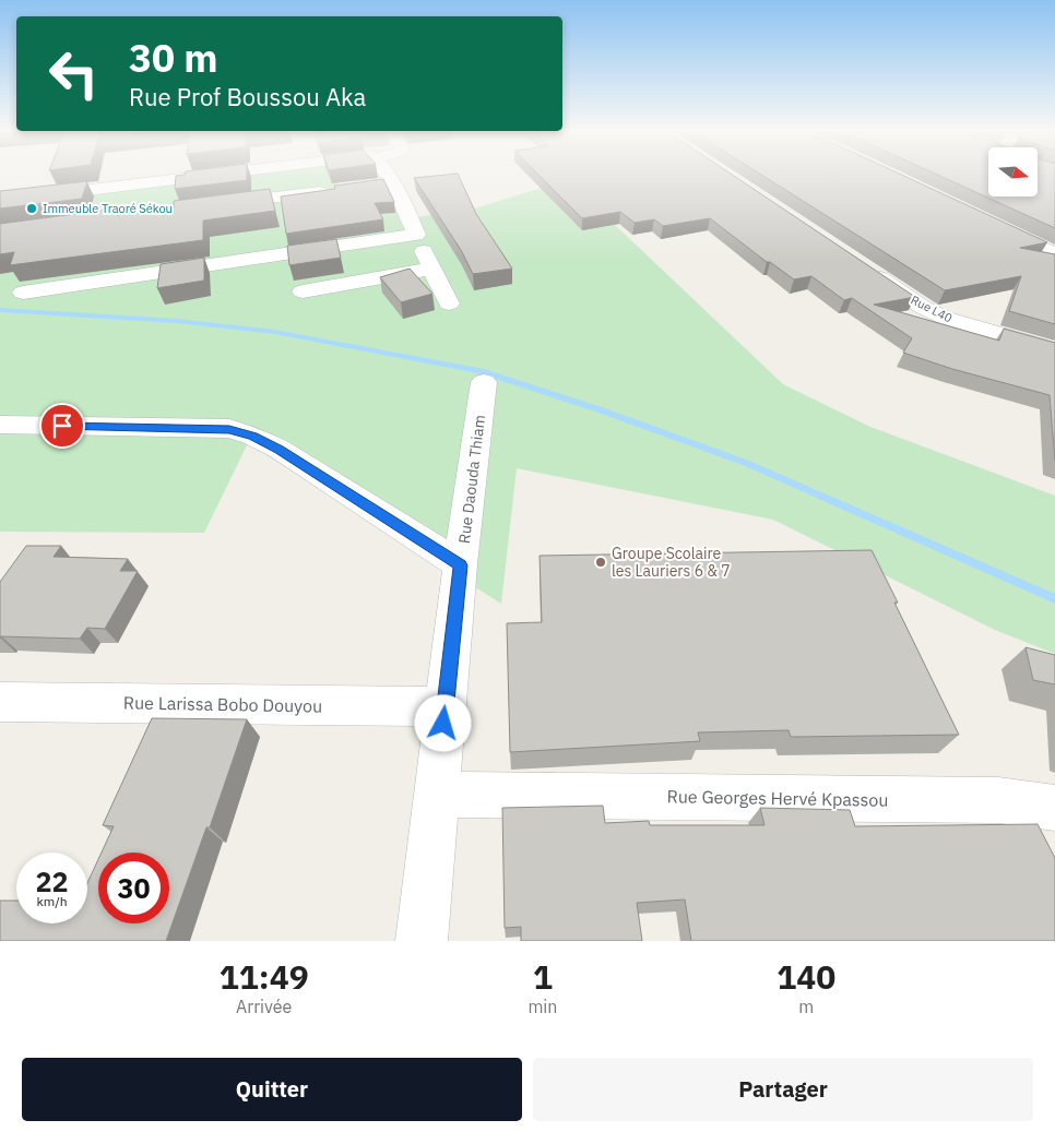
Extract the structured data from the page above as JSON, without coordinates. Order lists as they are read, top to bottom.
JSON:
{
  "streets": {
    "street": [
      "Rue L40",
      "Rue Daouda Thiam",
      "Rue Larissa Bobo Douyou",
      "Rue Georges Hervé Kpassou"
    ]
  },
  "crossings": [
    ["Rue Daouda Thiam", "Rue Larissa Bobo Douyou"],
    ["Rue Daouda Thiam", "Rue Georges Hervé Kpassou"]
  ],
  "places": ["Immeuble Traoré Sékou", "Groupe Scolaire les Lauriers 6 & 7"],
  "north": "right",
  "page": {
    "turn": ["30 m", "Rue Prof Boussou Aka"],
    "speed": "22 km/h",
    "limit": "30",
    "eta": [
      "11:49",
      "Arrivée",
      "1",
      "min",
      "140",
      "m"
    ],
    "buttons": ["Quitter", "Partager"]
  }
}
